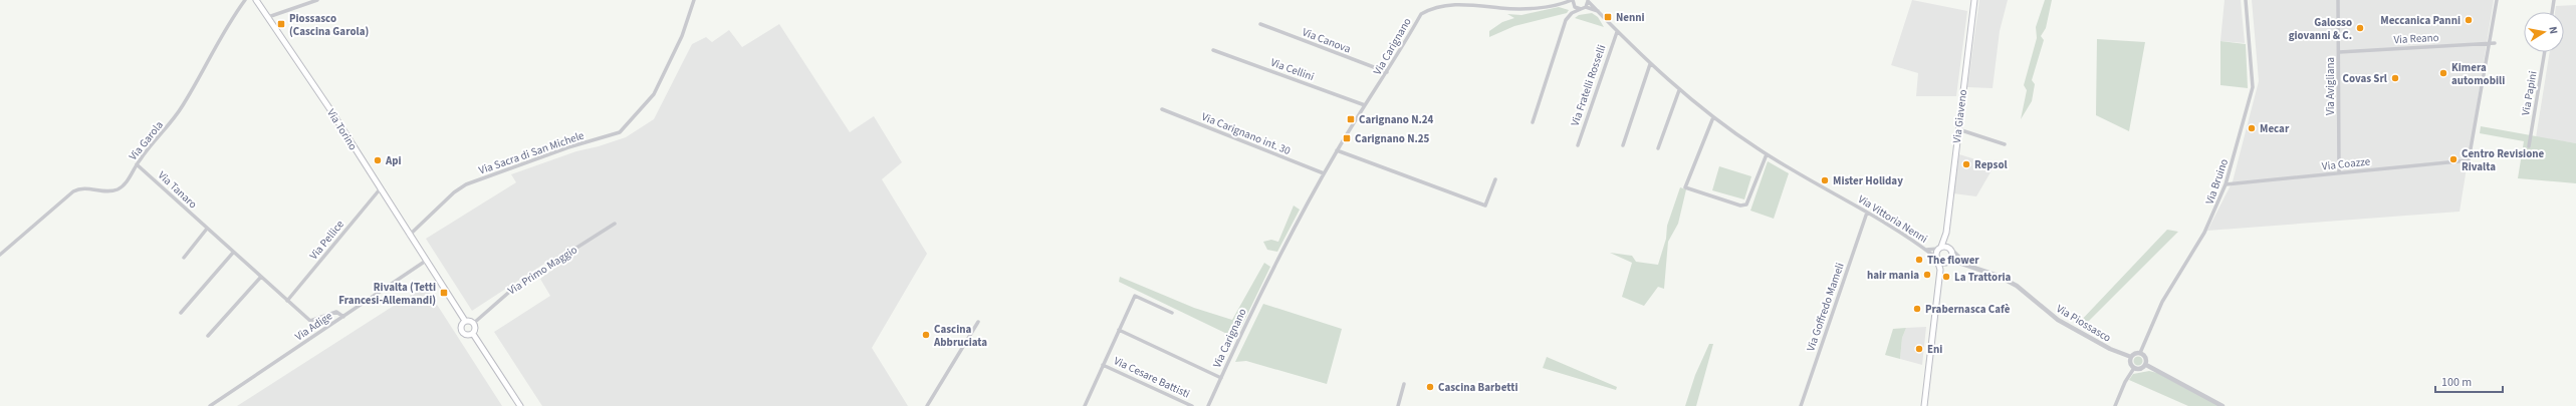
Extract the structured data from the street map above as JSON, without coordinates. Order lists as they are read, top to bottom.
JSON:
{
  "streets": {
    "main road": ["Via Giaveno", "Via Torino"],
    "street": [
      "Via Reano",
      "Via Canova",
      "Via Carignano",
      "Via Cellini",
      "Via Fratelli Rosselli",
      "Via Avigliana",
      "Via Papini",
      "Via Carignano int. 30",
      "Via Garola",
      "Via Sacra di San Michele",
      "Via Coazze",
      "Via Bruino",
      "Via Tanaro",
      "Via Vittoria Nenni",
      "Via Pellice",
      "Via Primo Maggio",
      "Via Goffredo Mameli",
      "Via Piossasco",
      "Via Adige",
      "Via Cesare Battisti"
    ]
  },
  "crossings": [
    ["Via Reano", "Via Avigliana"],
    ["Via Canova", "Via Carignano"],
    ["Via Carignano", "Via Cellini"],
    ["Via Carignano", "Via Carignano int. 30"],
    ["Via Fratelli Rosselli", "Via Vittoria Nenni"],
    ["Via Avigliana", "Via Coazze"],
    ["Via Giaveno", "Via Vittoria Nenni"],
    ["Via Giaveno", "Via Piossasco"],
    ["Via Torino", "Via Sacra di San Michele"],
    ["Via Torino", "Via Pellice"],
    ["Via Torino", "Via Adige"],
    ["Via Garola", "Via Tanaro"],
    ["Via Coazze", "Via Bruino"],
    ["Via Bruino", "Via Piossasco"],
    ["Via Tanaro", "Via Pellice"],
    ["Via Tanaro", "Via Adige"],
    ["Via Vittoria Nenni", "Via Goffredo Mameli"]
  ],
  "places": {
    "transit": [
      "Nenni",
      "Piossasco (Cascina Garola)",
      "Carignano N.24",
      "Carignano N.25",
      "Rivalta (Tetti Francesi-Allemandi)"
    ],
    "other": [
      "Meccanica Panni",
      "Galosso giovanni & C.",
      "Kimera automobili",
      "Covas Srl",
      "Mecar",
      "Centro Revisione Rivalta",
      "Api",
      "Repsol",
      "Mister Holiday",
      "The flower",
      "hair mania",
      "La Trattoria",
      "Prabernasca Cafè",
      "Cascina Abbruciata",
      "Eni",
      "Cascina Barbetti"
    ]
  },
  "scale_bar": "100 m",
  "north": "right"
}
